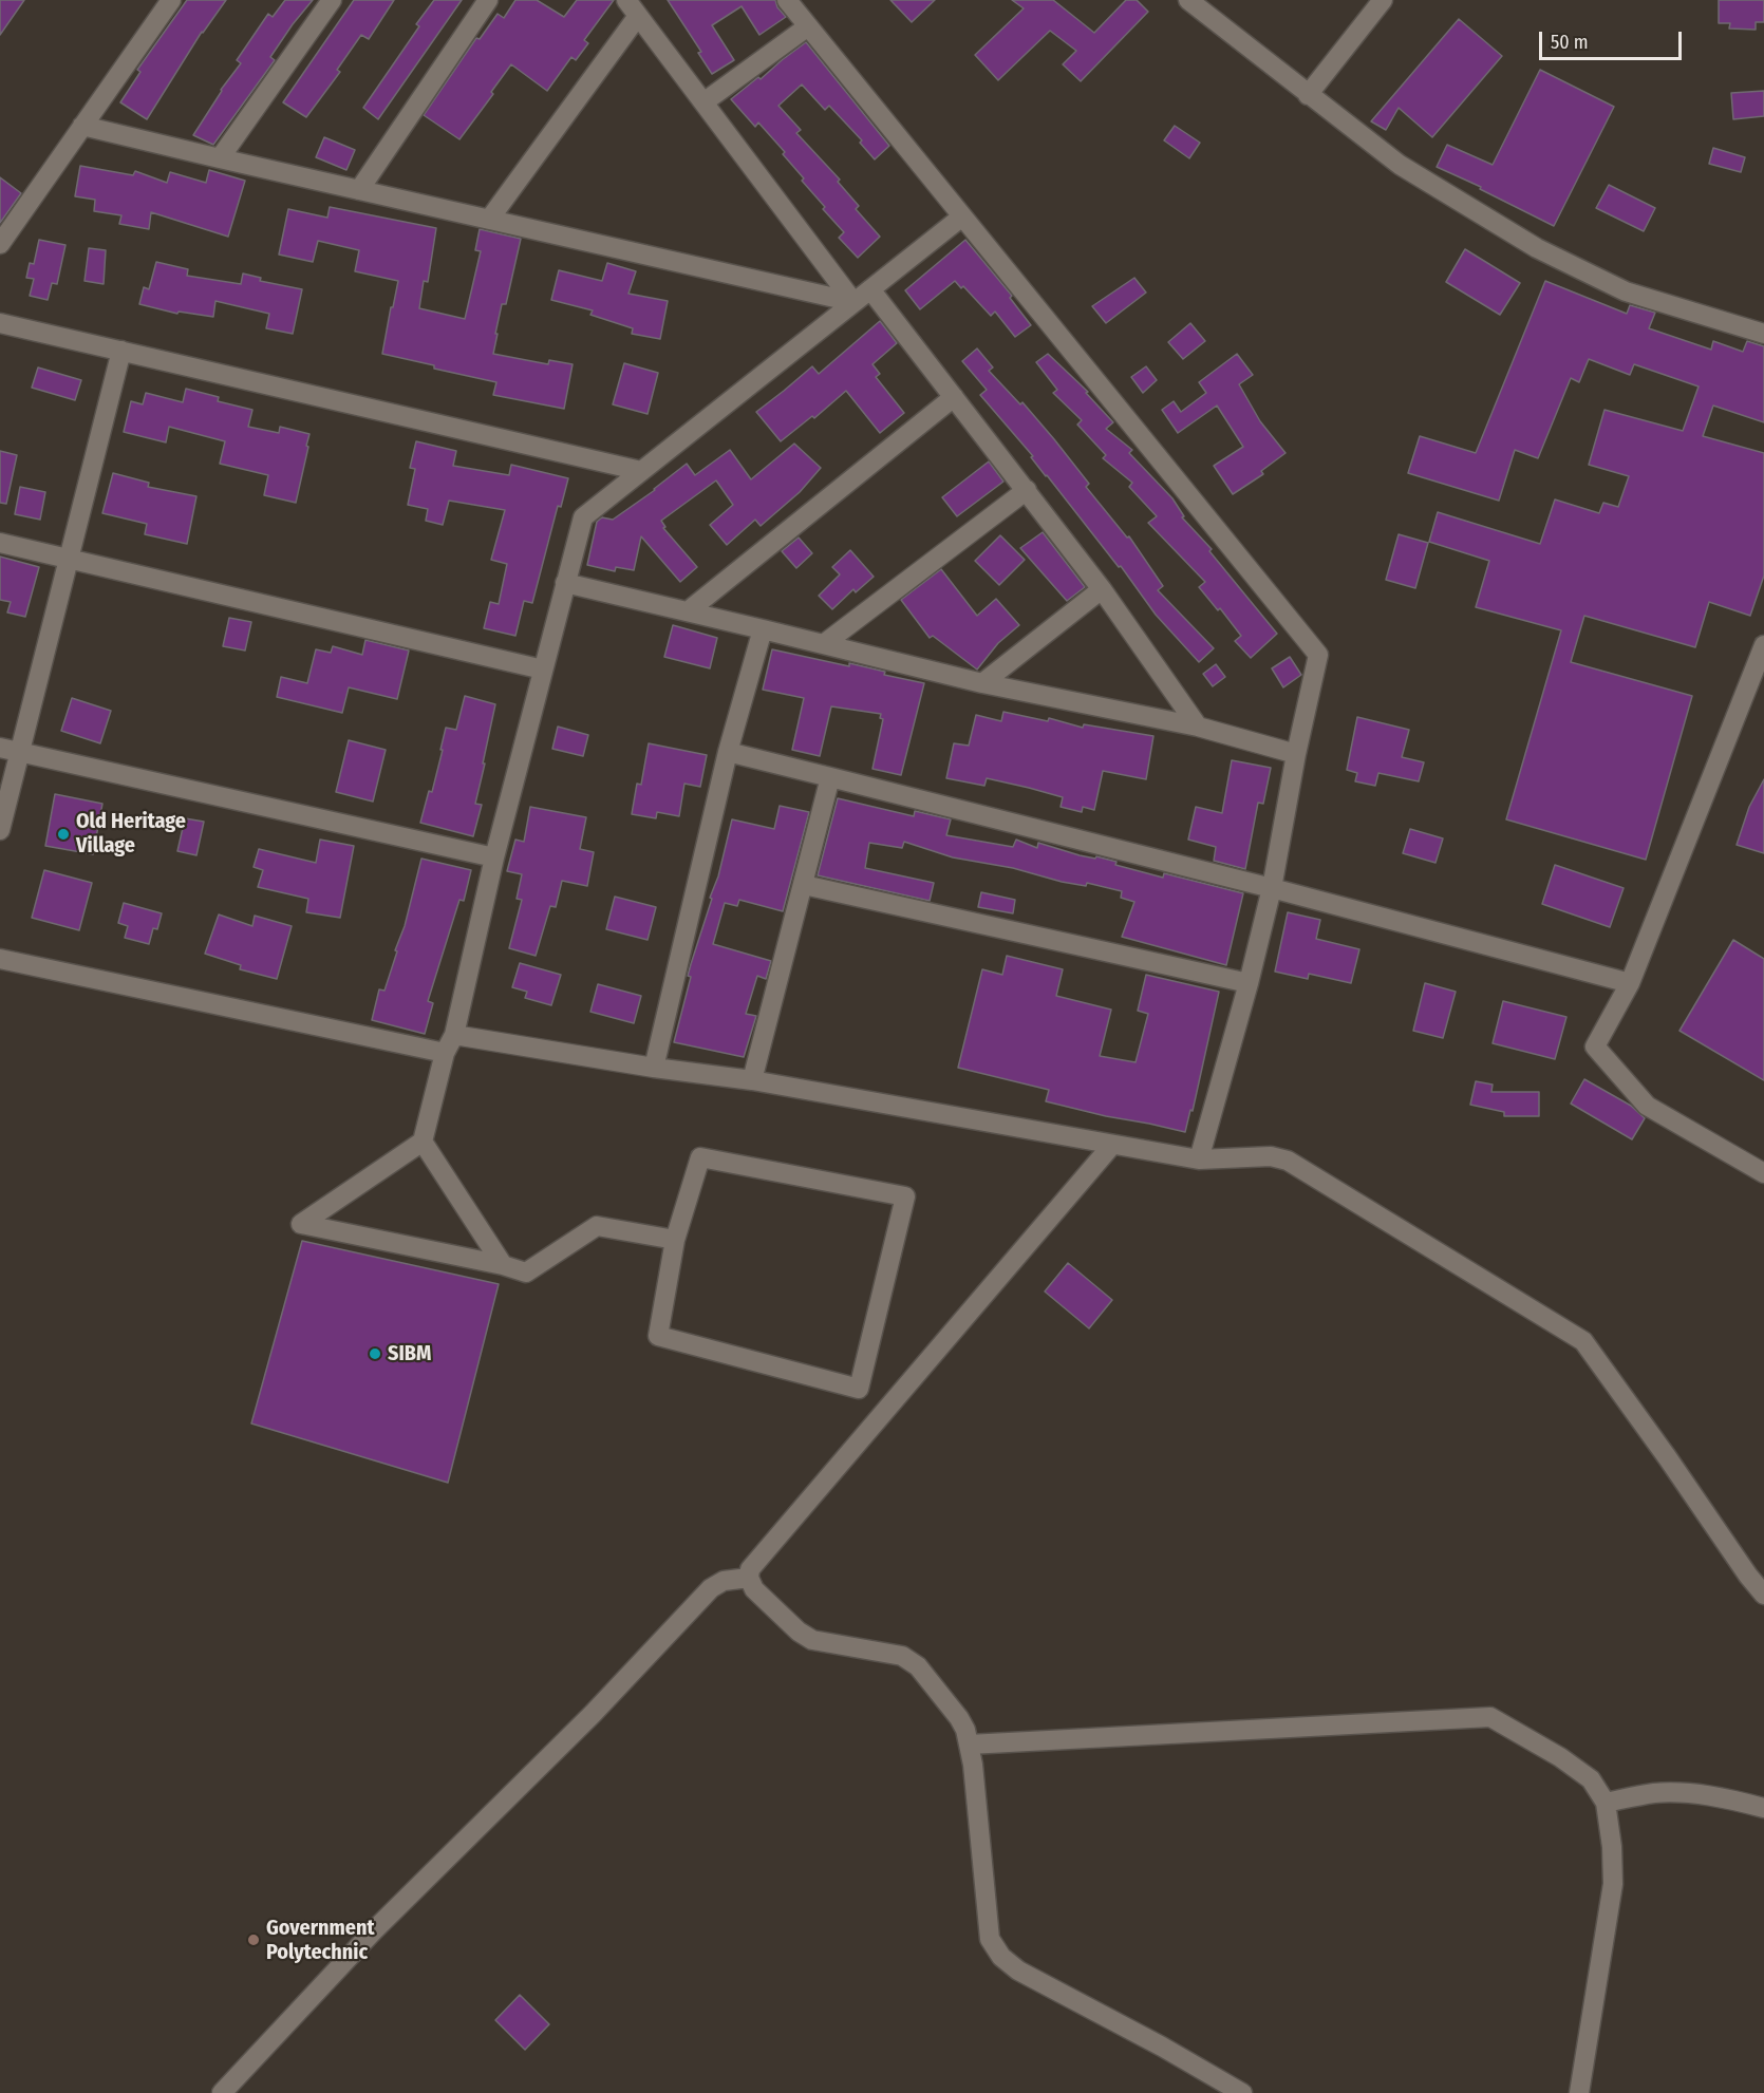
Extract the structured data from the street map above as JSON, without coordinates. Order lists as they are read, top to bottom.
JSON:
{
  "places": ["Old Heritage Village", "SIBM", "Government Polytechnic"],
  "scale_bar": "50 m"
}
